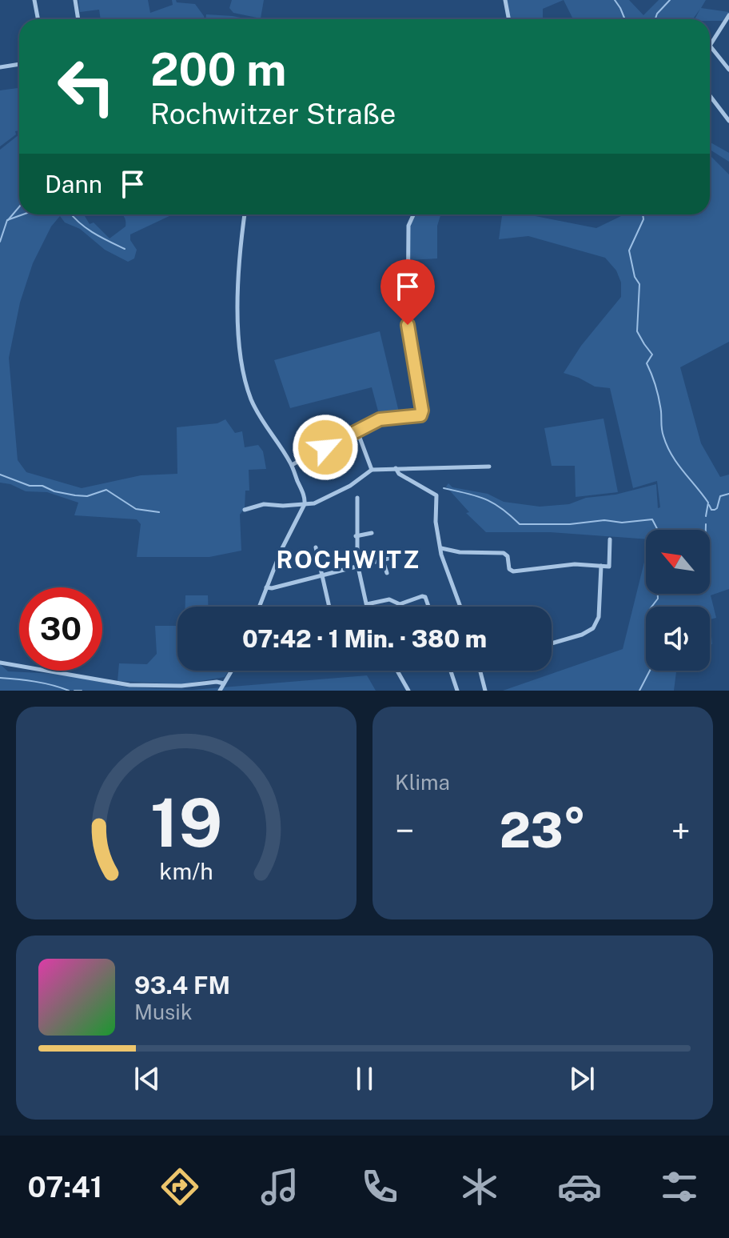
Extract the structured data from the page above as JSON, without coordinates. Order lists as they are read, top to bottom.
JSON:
{
  "districts": ["ROCHWITZ"],
  "north": "top left",
  "page": {
    "turn": ["200 m", "Rochwitzer Straße"],
    "then": "Dann",
    "limit": "30",
    "trip": "07:42 · 1 Min. · 380 m",
    "tile": "Klima",
    "heat": ["−", "23°", "+"],
    "song": ["93.4 FM", "Musik"],
    "tabs": "07:41",
    "gauge": ["19", "km/h"]
  }
}
